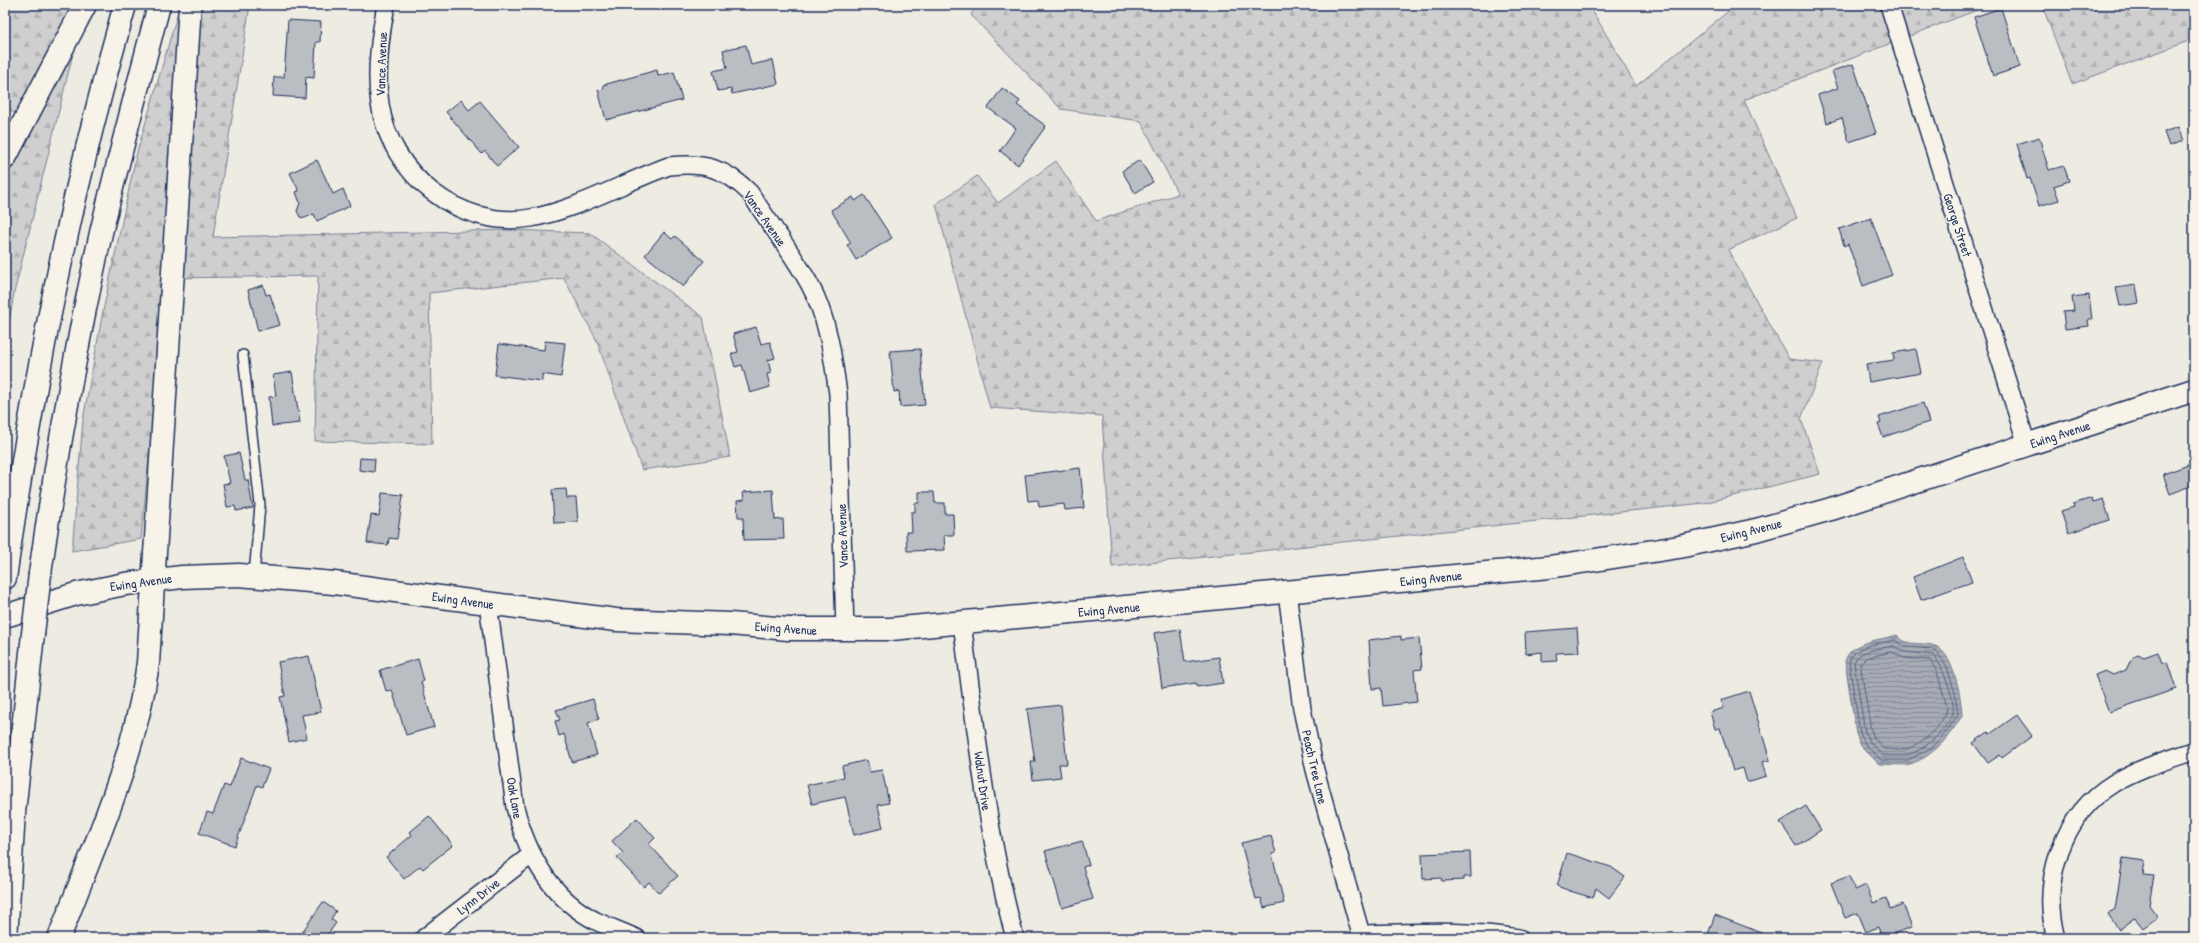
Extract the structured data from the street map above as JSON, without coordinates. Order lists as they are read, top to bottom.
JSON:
{
  "streets": {
    "main road": ["Ewing Avenue"],
    "street": [
      "Vance Avenue",
      "George Street",
      "Peach Tree Lane",
      "Walnut Drive",
      "Oak Lane",
      "Lynn Drive"
    ]
  },
  "crossings": [
    ["Vance Avenue", "Ewing Avenue"],
    ["George Street", "Ewing Avenue"],
    ["Ewing Avenue", "Peach Tree Lane"],
    ["Ewing Avenue", "Walnut Drive"],
    ["Ewing Avenue", "Oak Lane"],
    ["Oak Lane", "Lynn Drive"]
  ]
}
